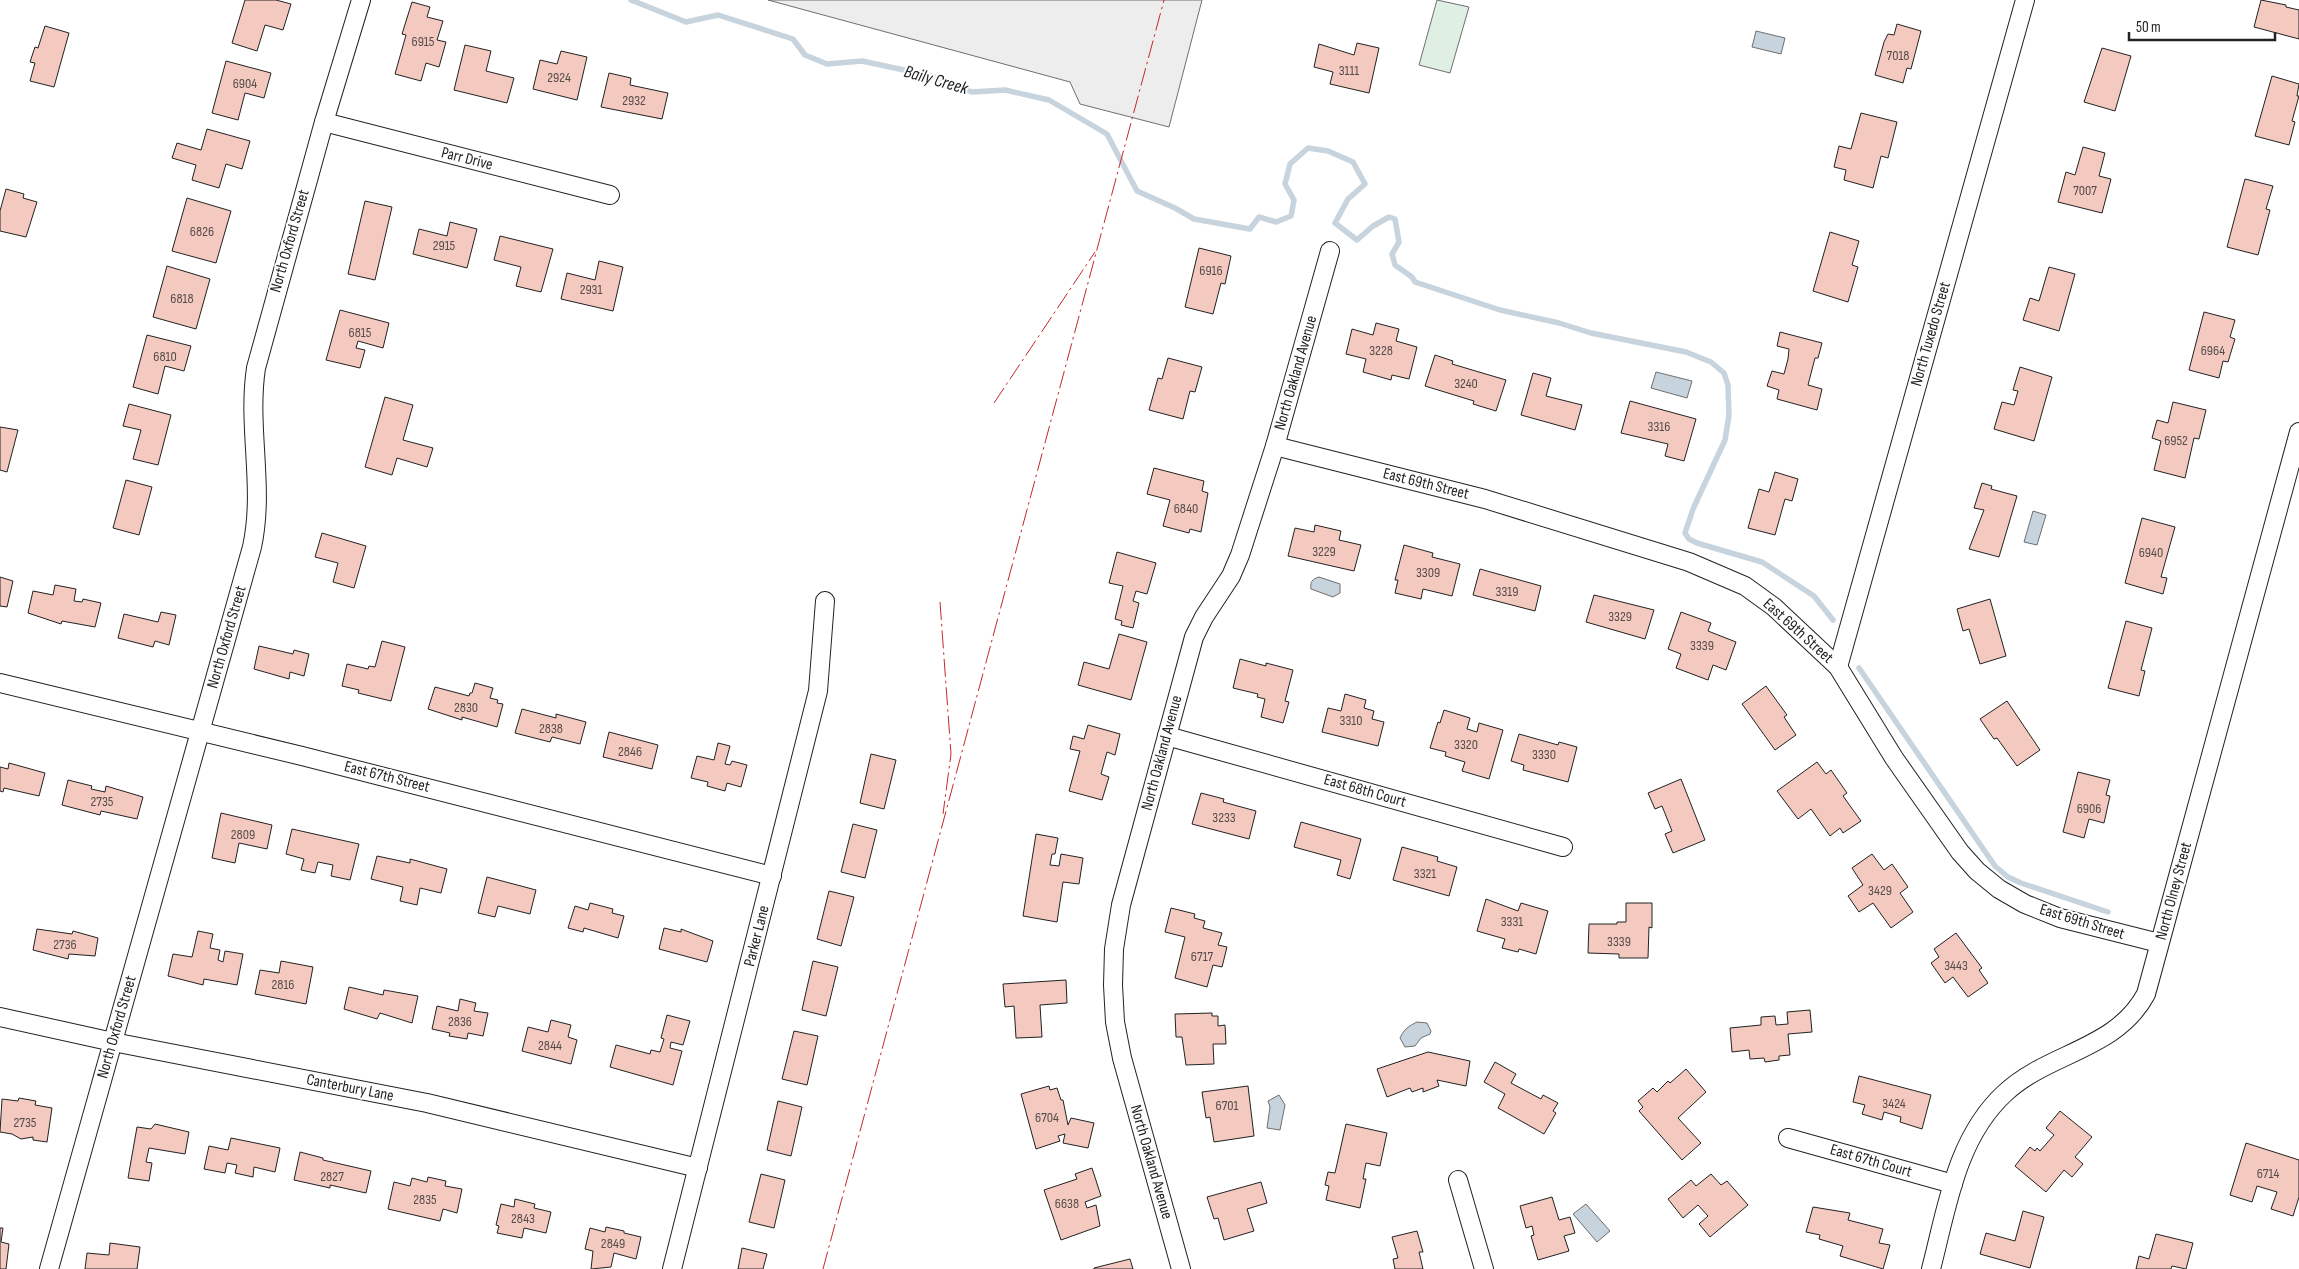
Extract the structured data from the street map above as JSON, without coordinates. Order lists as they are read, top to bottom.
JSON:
{
  "streets": {
    "street": [
      "Parr Drive",
      "North Oxford Street",
      "North Tuxedo Street",
      "North Oakland Avenue",
      "East 69th Street",
      "East 67th Street",
      "East 68th Court",
      "North Olney Street",
      "Parker Lane",
      "Canterbury Lane",
      "East 67th Court"
    ]
  },
  "crossings": [
    ["Parr Drive", "North Oxford Street"],
    ["North Oxford Street", "East 67th Street"],
    ["North Oxford Street", "Canterbury Lane"],
    ["North Tuxedo Street", "East 69th Street"],
    ["North Oakland Avenue", "East 69th Street"],
    ["North Oakland Avenue", "East 68th Court"],
    ["East 69th Street", "North Olney Street"],
    ["East 67th Street", "Parker Lane"],
    ["North Olney Street", "East 67th Court"],
    ["Parker Lane", "Canterbury Lane"]
  ],
  "water": ["Baily Creek"],
  "house_numbers": [
    "6915",
    "7018",
    "3111",
    "2924",
    "6904",
    "2932",
    "7007",
    "6826",
    "2915",
    "6916",
    "2931",
    "6818",
    "6815",
    "3228",
    "6964",
    "6810",
    "3240",
    "3316",
    "6952",
    "6840",
    "3229",
    "6940",
    "3309",
    "3319",
    "3329",
    "3339",
    "2830",
    "3310",
    "2838",
    "3320",
    "2846",
    "3330",
    "2735",
    "6906",
    "3233",
    "2809",
    "3321",
    "3429",
    "3331",
    "3339",
    "2736",
    "6717",
    "3443",
    "2816",
    "2836",
    "2844",
    "3424",
    "6701",
    "6704",
    "2735",
    "6714",
    "2827",
    "2835",
    "6638",
    "2843",
    "2849"
  ],
  "scale_bar": "50 m"
}
